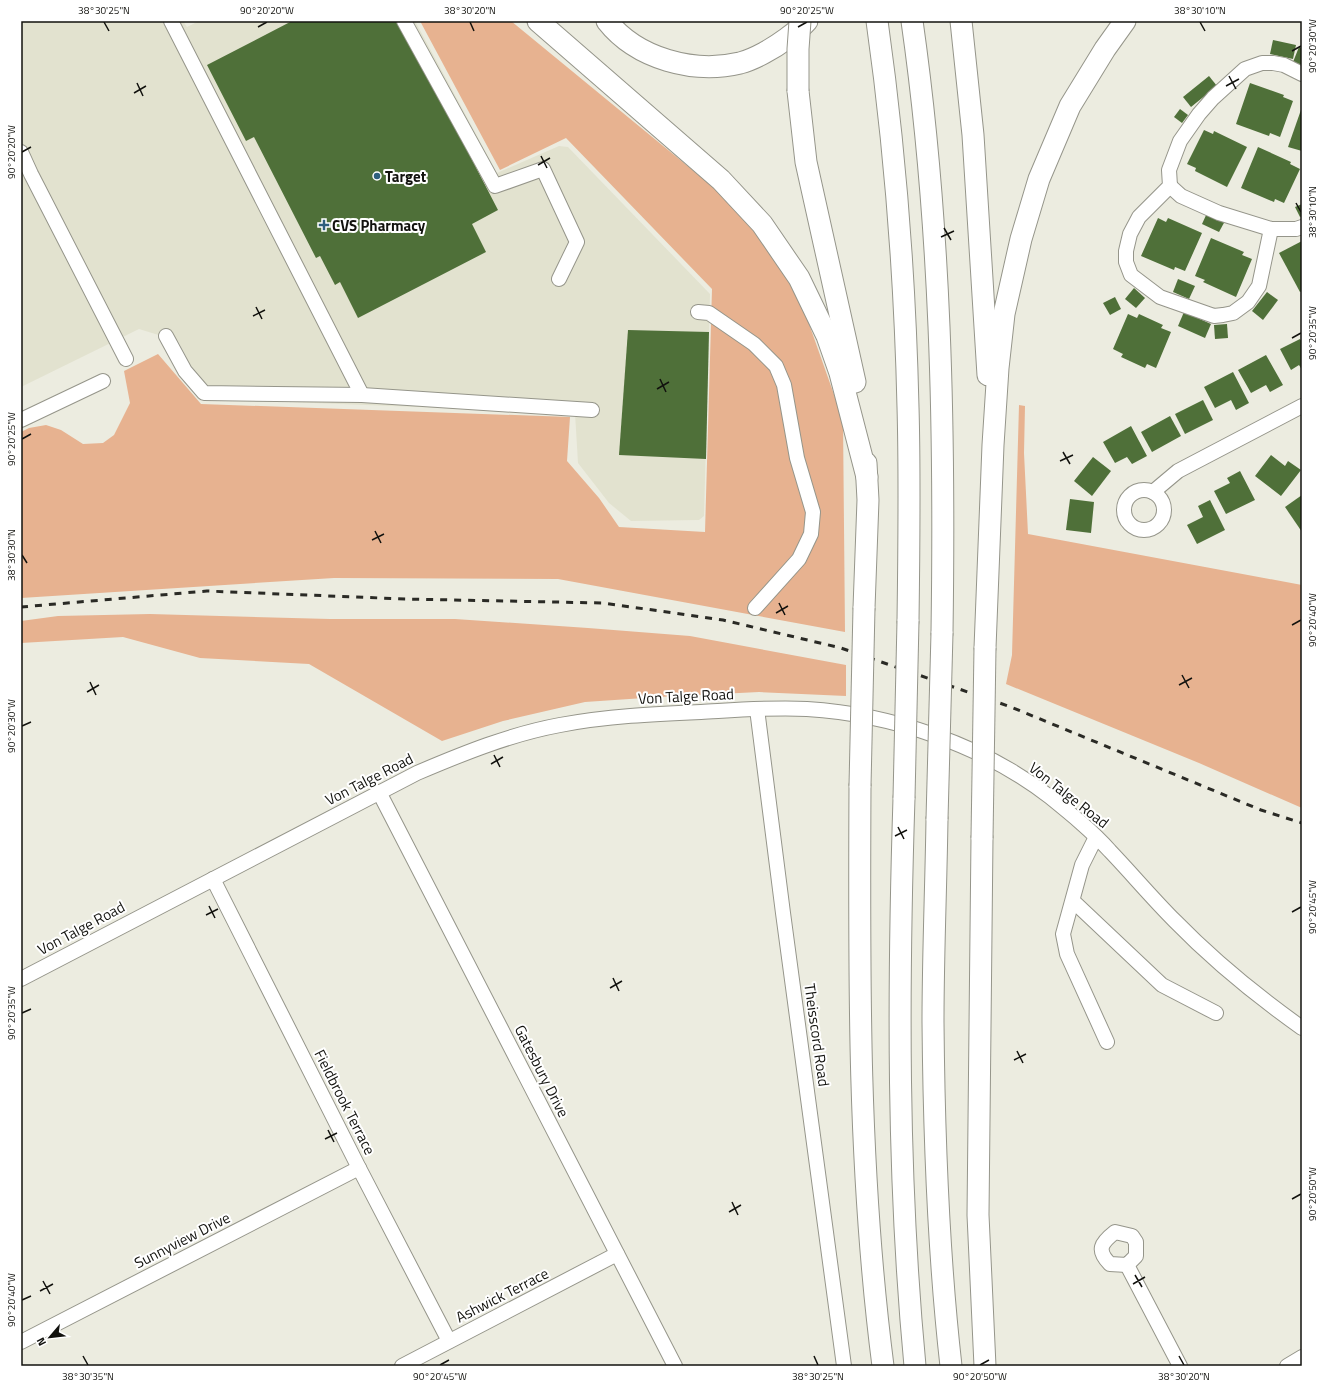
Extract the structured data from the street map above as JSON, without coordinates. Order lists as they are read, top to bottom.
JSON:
{
  "streets": {
    "street": [
      "Von Talge Road",
      "Theisscord Road",
      "Gatesbury Drive",
      "Fieldbrook Terrace",
      "Sunnyview Drive",
      "Ashwick Terrace"
    ]
  },
  "crossings": [
    ["Von Talge Road", "Theisscord Road"],
    ["Von Talge Road", "Gatesbury Drive"],
    ["Von Talge Road", "Fieldbrook Terrace"],
    ["Gatesbury Drive", "Ashwick Terrace"],
    ["Fieldbrook Terrace", "Sunnyview Drive"],
    ["Fieldbrook Terrace", "Ashwick Terrace"]
  ],
  "places": {
    "other": ["Target"],
    "health": ["CVS Pharmacy"]
  },
  "north": "bottom left",
  "coordinates": [
    "38°30'25\"N",
    "90°20'20\"W",
    "38°30'20\"N",
    "90°20'25\"W",
    "38°30'10\"N",
    "90°20'30\"W",
    "90°20'35\"W",
    "38°30'30\"N",
    "90°20'40\"W",
    "90°20'45\"W",
    "90°20'50\"W",
    "38°30'35\"N"
  ]
}
